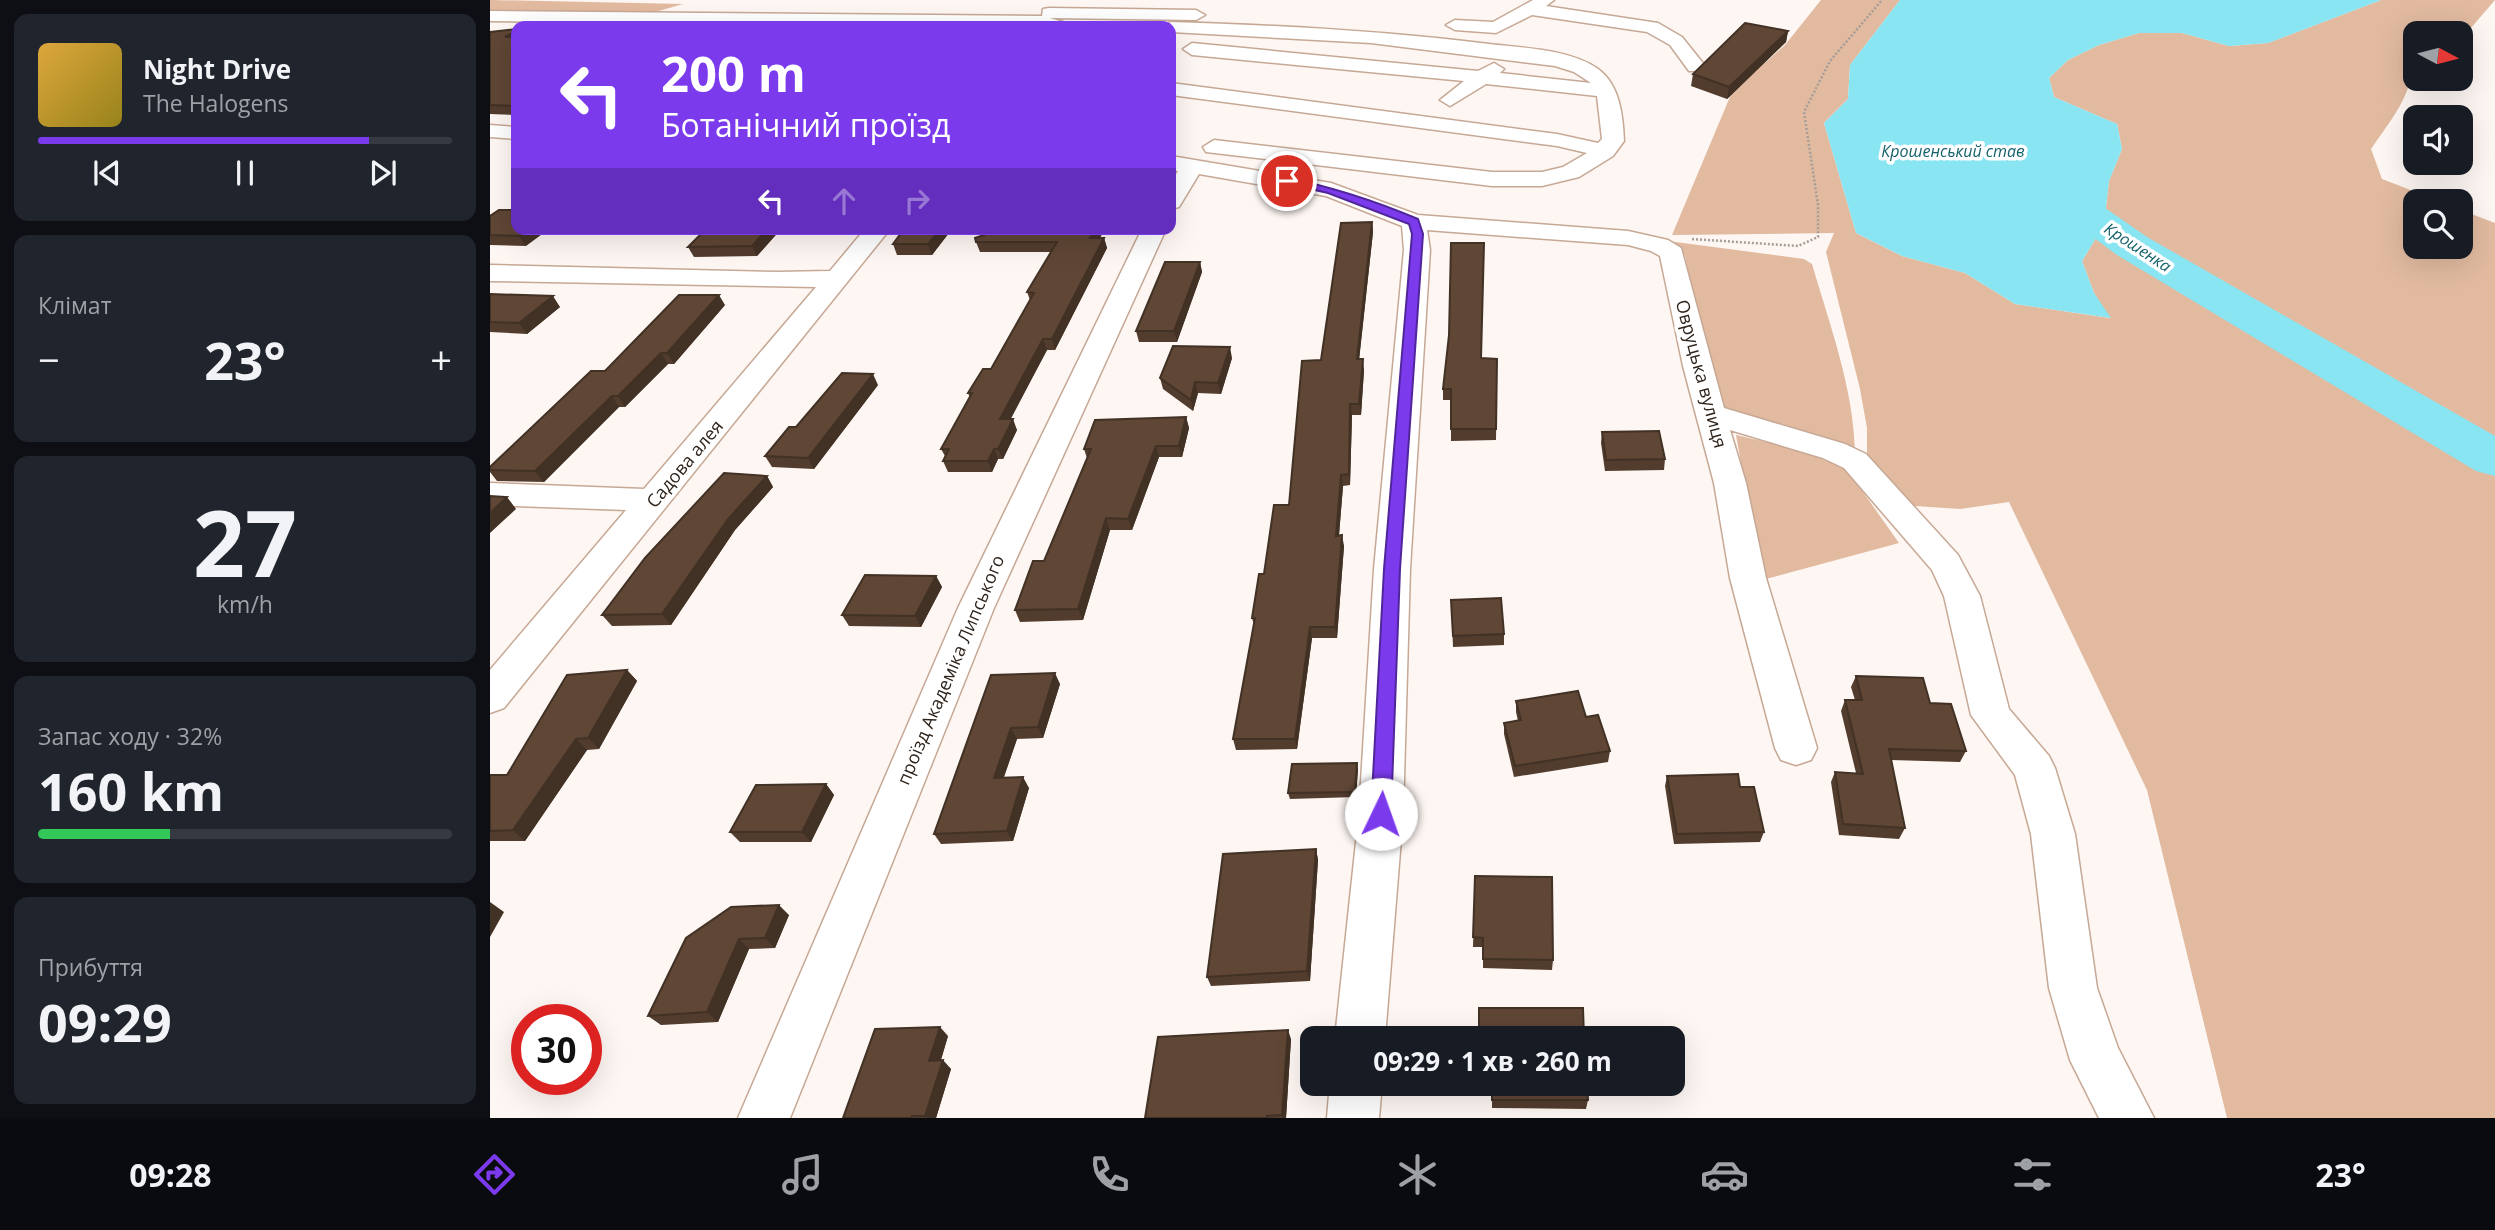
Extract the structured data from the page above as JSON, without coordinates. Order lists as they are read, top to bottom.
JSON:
{
  "streets": {
    "street": ["Овруцька вулиця", "Садова алея", "проїзд Академіка Липського"]
  },
  "water": ["Крошенський став", "Крошенка"],
  "north": "right",
  "page": {
    "turn": ["200 m", "Ботанічний проїзд"],
    "song": ["Night Drive", "The Halogens"],
    "tile": [
      "Клімат",
      ["27", "km/h"],
      ["Запас ходу · 32%", "160 km"],
      ["Прибуття", "09:29"]
    ],
    "heat": ["−", "23°", "+"],
    "limit": "30",
    "trip": "09:29 · 1 хв · 260 m",
    "tabs": ["09:28", "23°"]
  }
}
